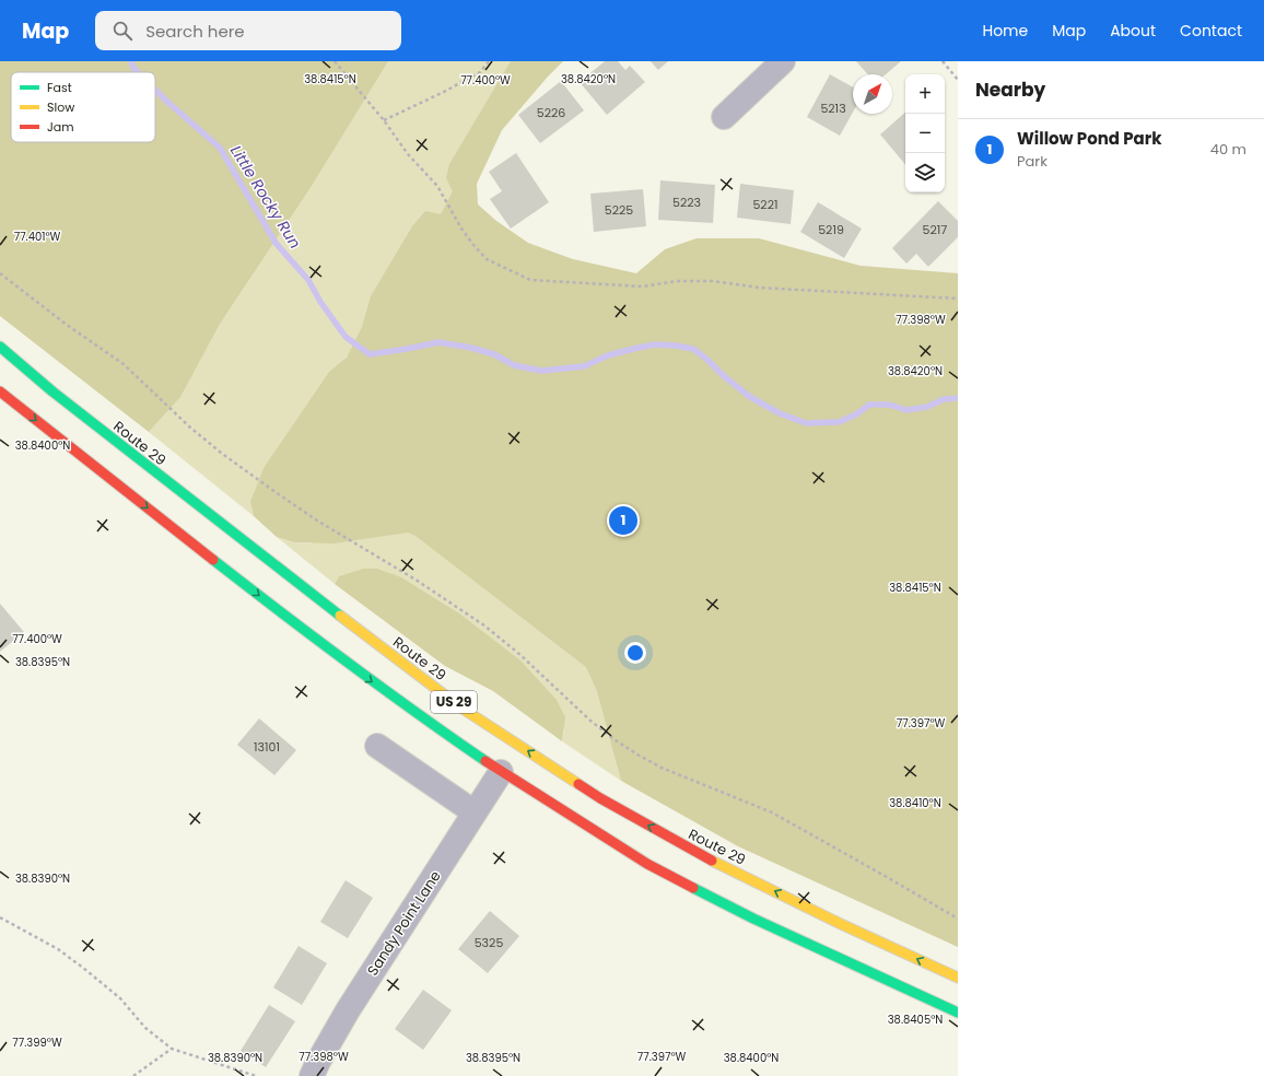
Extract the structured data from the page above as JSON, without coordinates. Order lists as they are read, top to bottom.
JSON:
{
  "streets": {
    "main road": ["Route 29", "US 29"],
    "street": ["Sandy Point Lane"]
  },
  "crossings": [
    ["US 29", "Sandy Point Lane"]
  ],
  "water": ["Little Rocky Run"],
  "house_numbers": [
    "5213",
    "5226",
    "5223",
    "5221",
    "5225",
    "5219",
    "5217",
    "13101",
    "5325"
  ],
  "legend": ["Fast", "Slow", "Jam"],
  "north": "top right",
  "page": {
    "header": "Map",
    "search": "Search here",
    "nav": [
      "Home",
      "Map",
      "About",
      "Contact"
    ],
    "heading": "Nearby",
    "map_buttons": ["+", "−"],
    "list": [
      {
        "mark": "1",
        "name": "Willow Pond Park",
        "note": "Park",
        "value": "40 m"
      }
    ],
    "pins": "1"
  },
  "coordinates": [
    "38.8415°N",
    "38.8420°N",
    "77.400°W",
    "77.401°W",
    "77.398°W",
    "38.8400°N",
    "38.8395°N",
    "77.397°W",
    "38.8410°N",
    "38.8390°N",
    "38.8405°N",
    "77.399°W"
  ]
}
